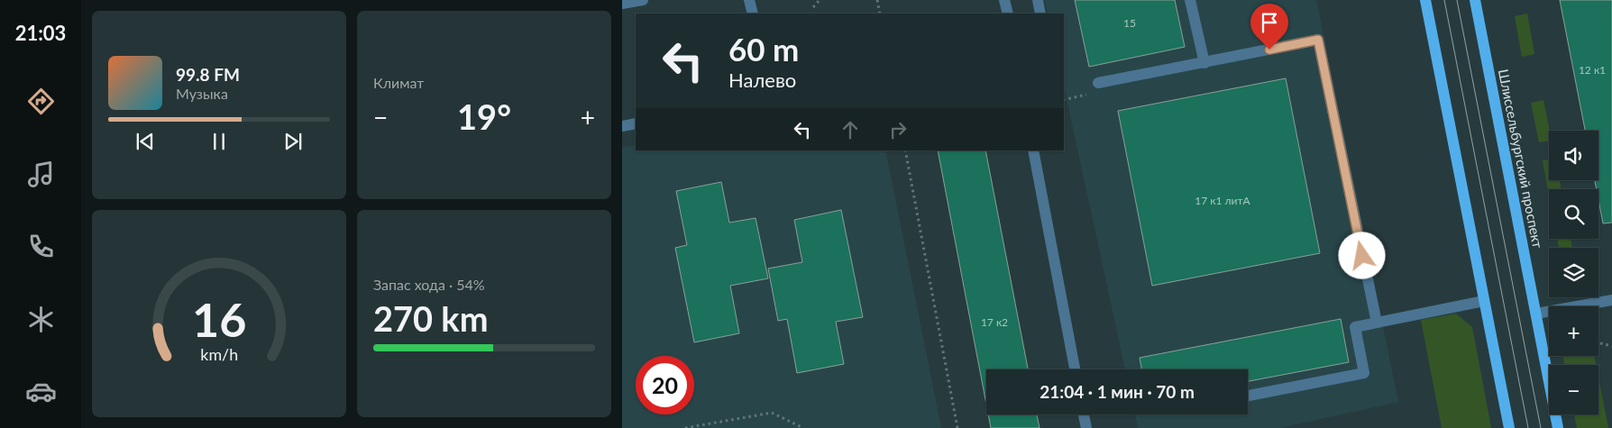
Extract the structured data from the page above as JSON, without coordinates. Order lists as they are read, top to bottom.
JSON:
{
  "streets": {
    "main road": ["Шлиссельбургский проспект"]
  },
  "house_numbers": [
    "15",
    "12 к1",
    "17 к1 литА",
    "17 к2"
  ],
  "page": {
    "tabs": "21:03",
    "tile": [
      "Климат",
      ["Запас хода · 54%", "270 km"]
    ],
    "turn": ["60 m", "Налево"],
    "song": ["99.8 FM", "Музыка"],
    "heat": ["−", "19°", "+"],
    "map_buttons": ["+", "−"],
    "limit": "20",
    "trip": "21:04 · 1 мин · 70 m",
    "gauge": ["16", "km/h"]
  }
}
